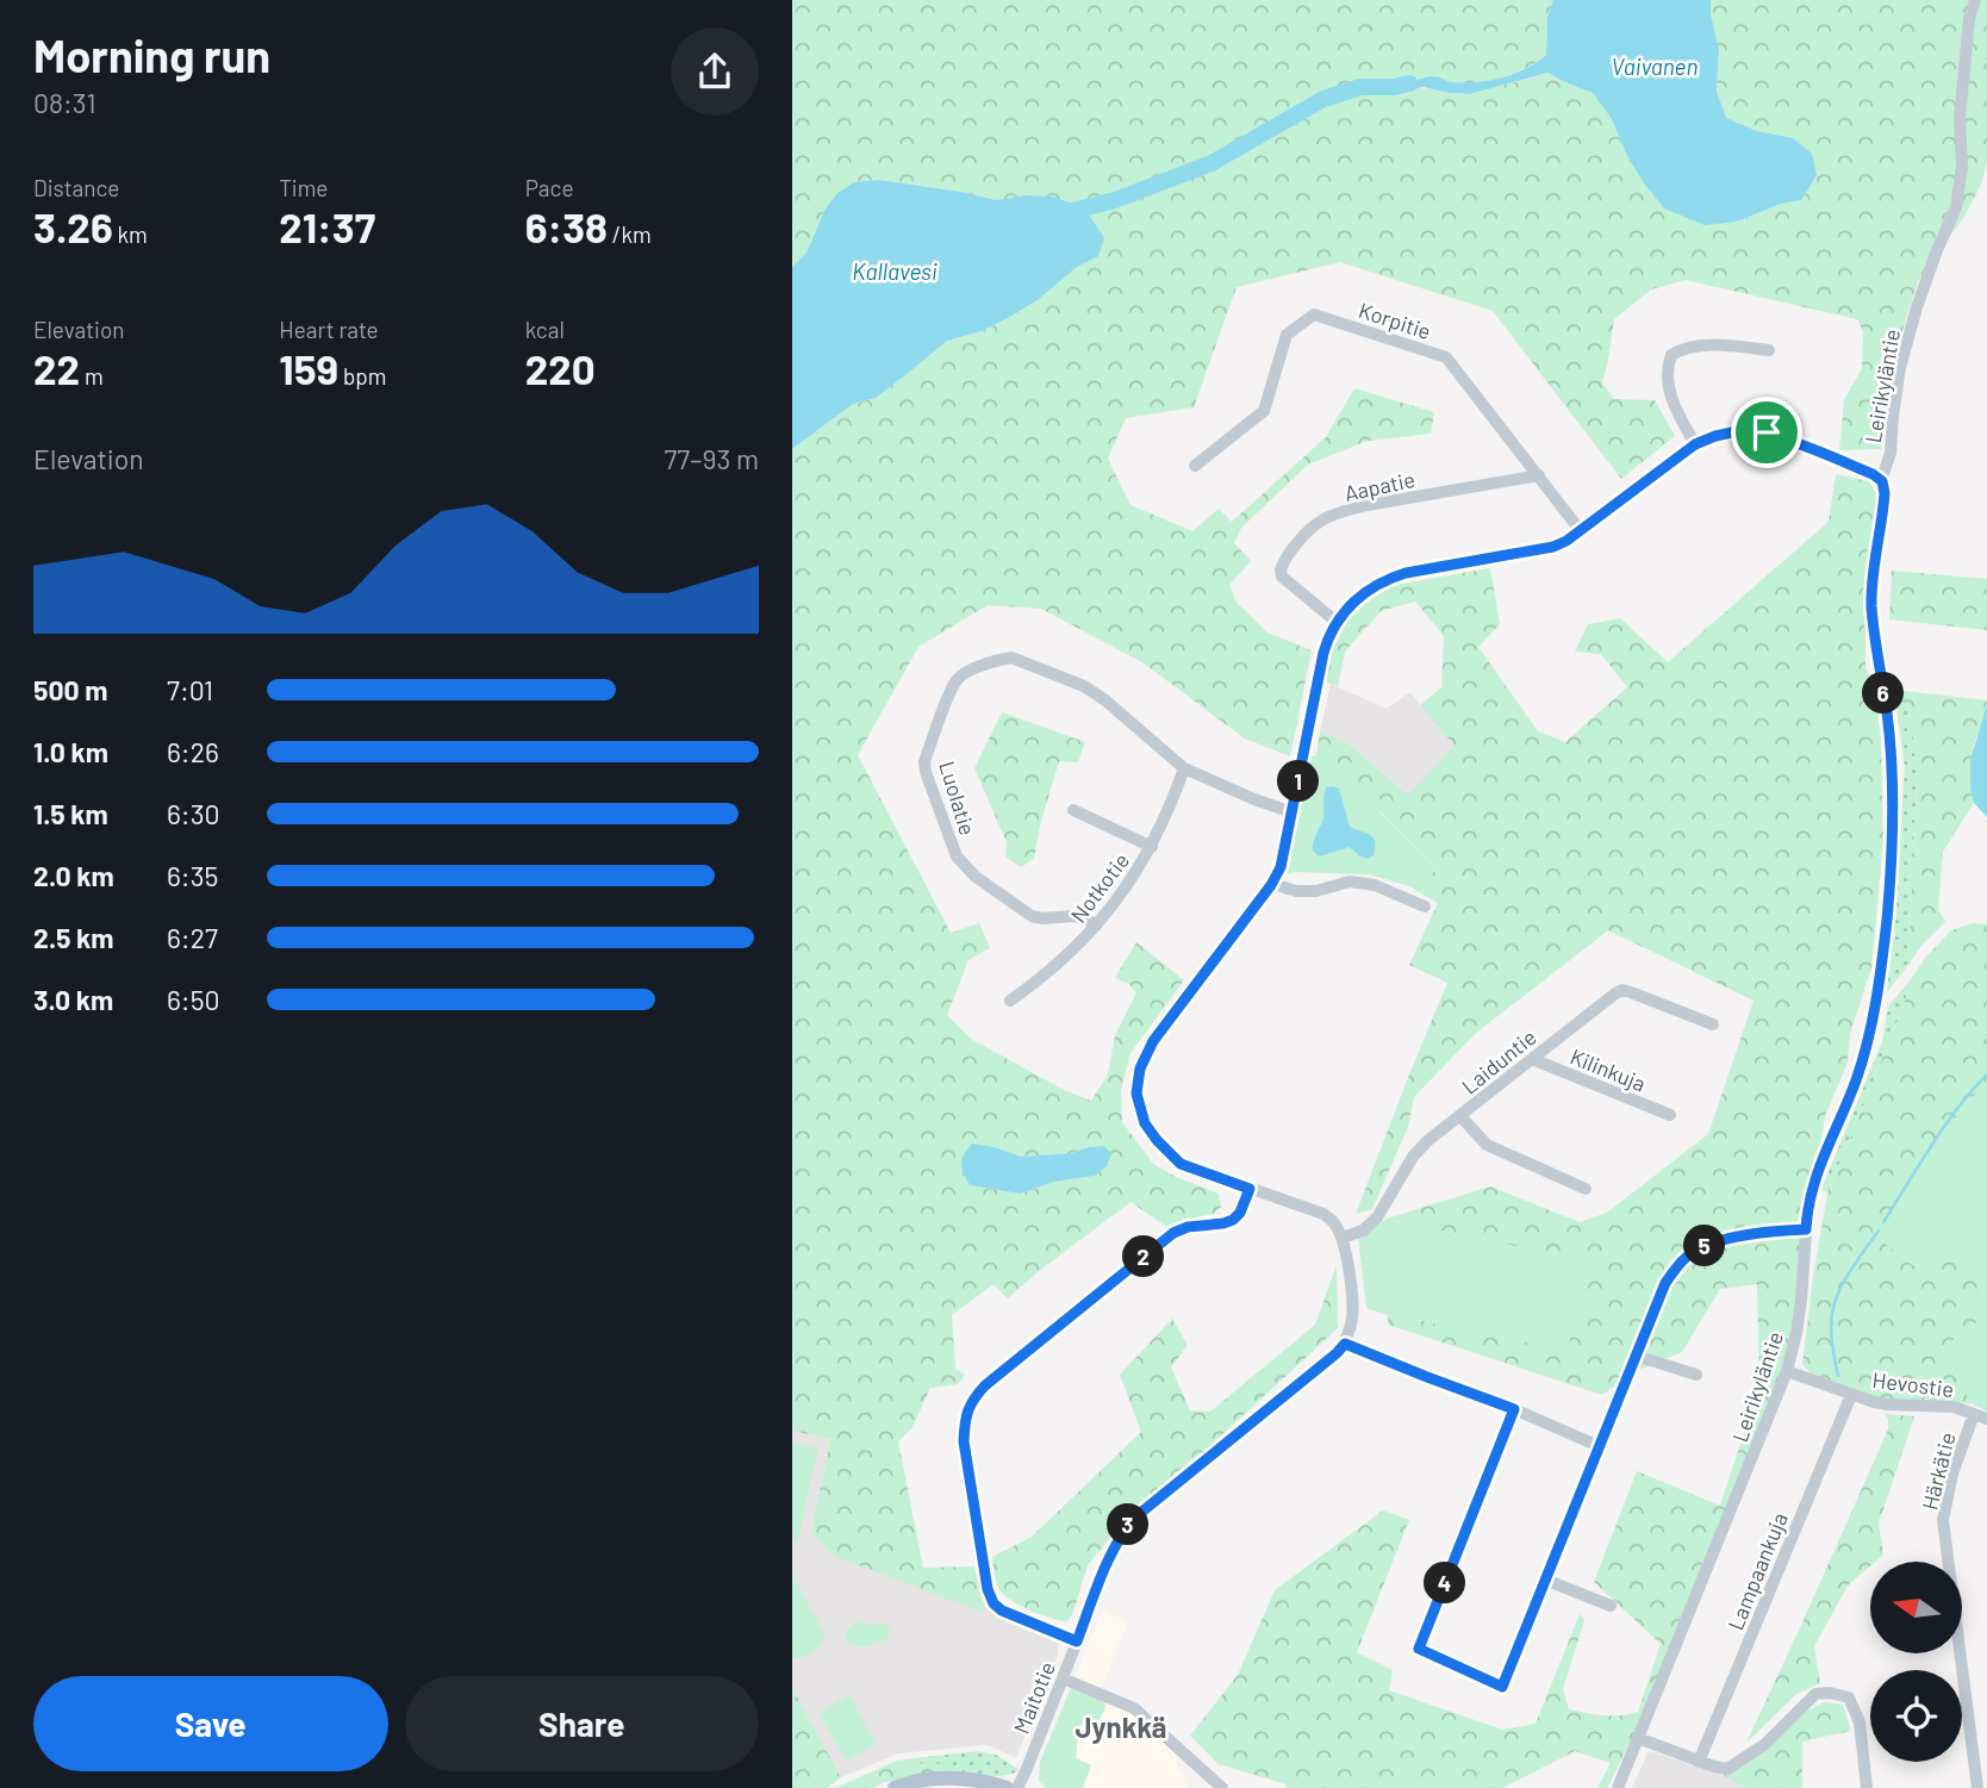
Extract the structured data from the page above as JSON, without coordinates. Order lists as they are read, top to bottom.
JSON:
{
  "streets": {
    "street": [
      "Korpitie",
      "Leirikyläntie",
      "Aapatie",
      "Luolatie",
      "Notkotie",
      "Laiduntie",
      "Kilinkuja",
      "Hevostie",
      "Härkätie",
      "Lampaankuja",
      "Maitotie"
    ]
  },
  "crossings": [
    ["Korpitie", "Aapatie"],
    ["Leirikyläntie", "Hevostie"],
    ["Luolatie", "Notkotie"],
    ["Laiduntie", "Kilinkuja"],
    ["Hevostie", "Härkätie"],
    ["Hevostie", "Lampaankuja"]
  ],
  "districts": ["Jynkkä"],
  "water": ["Vaivanen", "Kallavesi"],
  "north": "left",
  "page": {
    "heading": ["Morning run", "08:31"],
    "stats": [
      ["Distance", "3.26 km"],
      ["Time", "21:37"],
      ["Pace", "6:38 /km"],
      ["Elevation", "22 m"],
      ["Heart rate", "159 bpm"],
      ["kcal", "220"]
    ],
    "chart": ["Elevation", "77–93 m"],
    "list": [
      {
        "name": "500 m",
        "note": "7:01"
      },
      {
        "name": "1.0 km",
        "note": "6:26"
      },
      {
        "name": "1.5 km",
        "note": "6:30"
      },
      {
        "name": "2.0 km",
        "note": "6:35"
      },
      {
        "name": "2.5 km",
        "note": "6:27"
      },
      {
        "name": "3.0 km",
        "note": "6:50"
      }
    ],
    "pins": [
      "6",
      "1",
      "5",
      "2",
      "3",
      "4"
    ],
    "buttons": ["Save", "Share"]
  }
}
